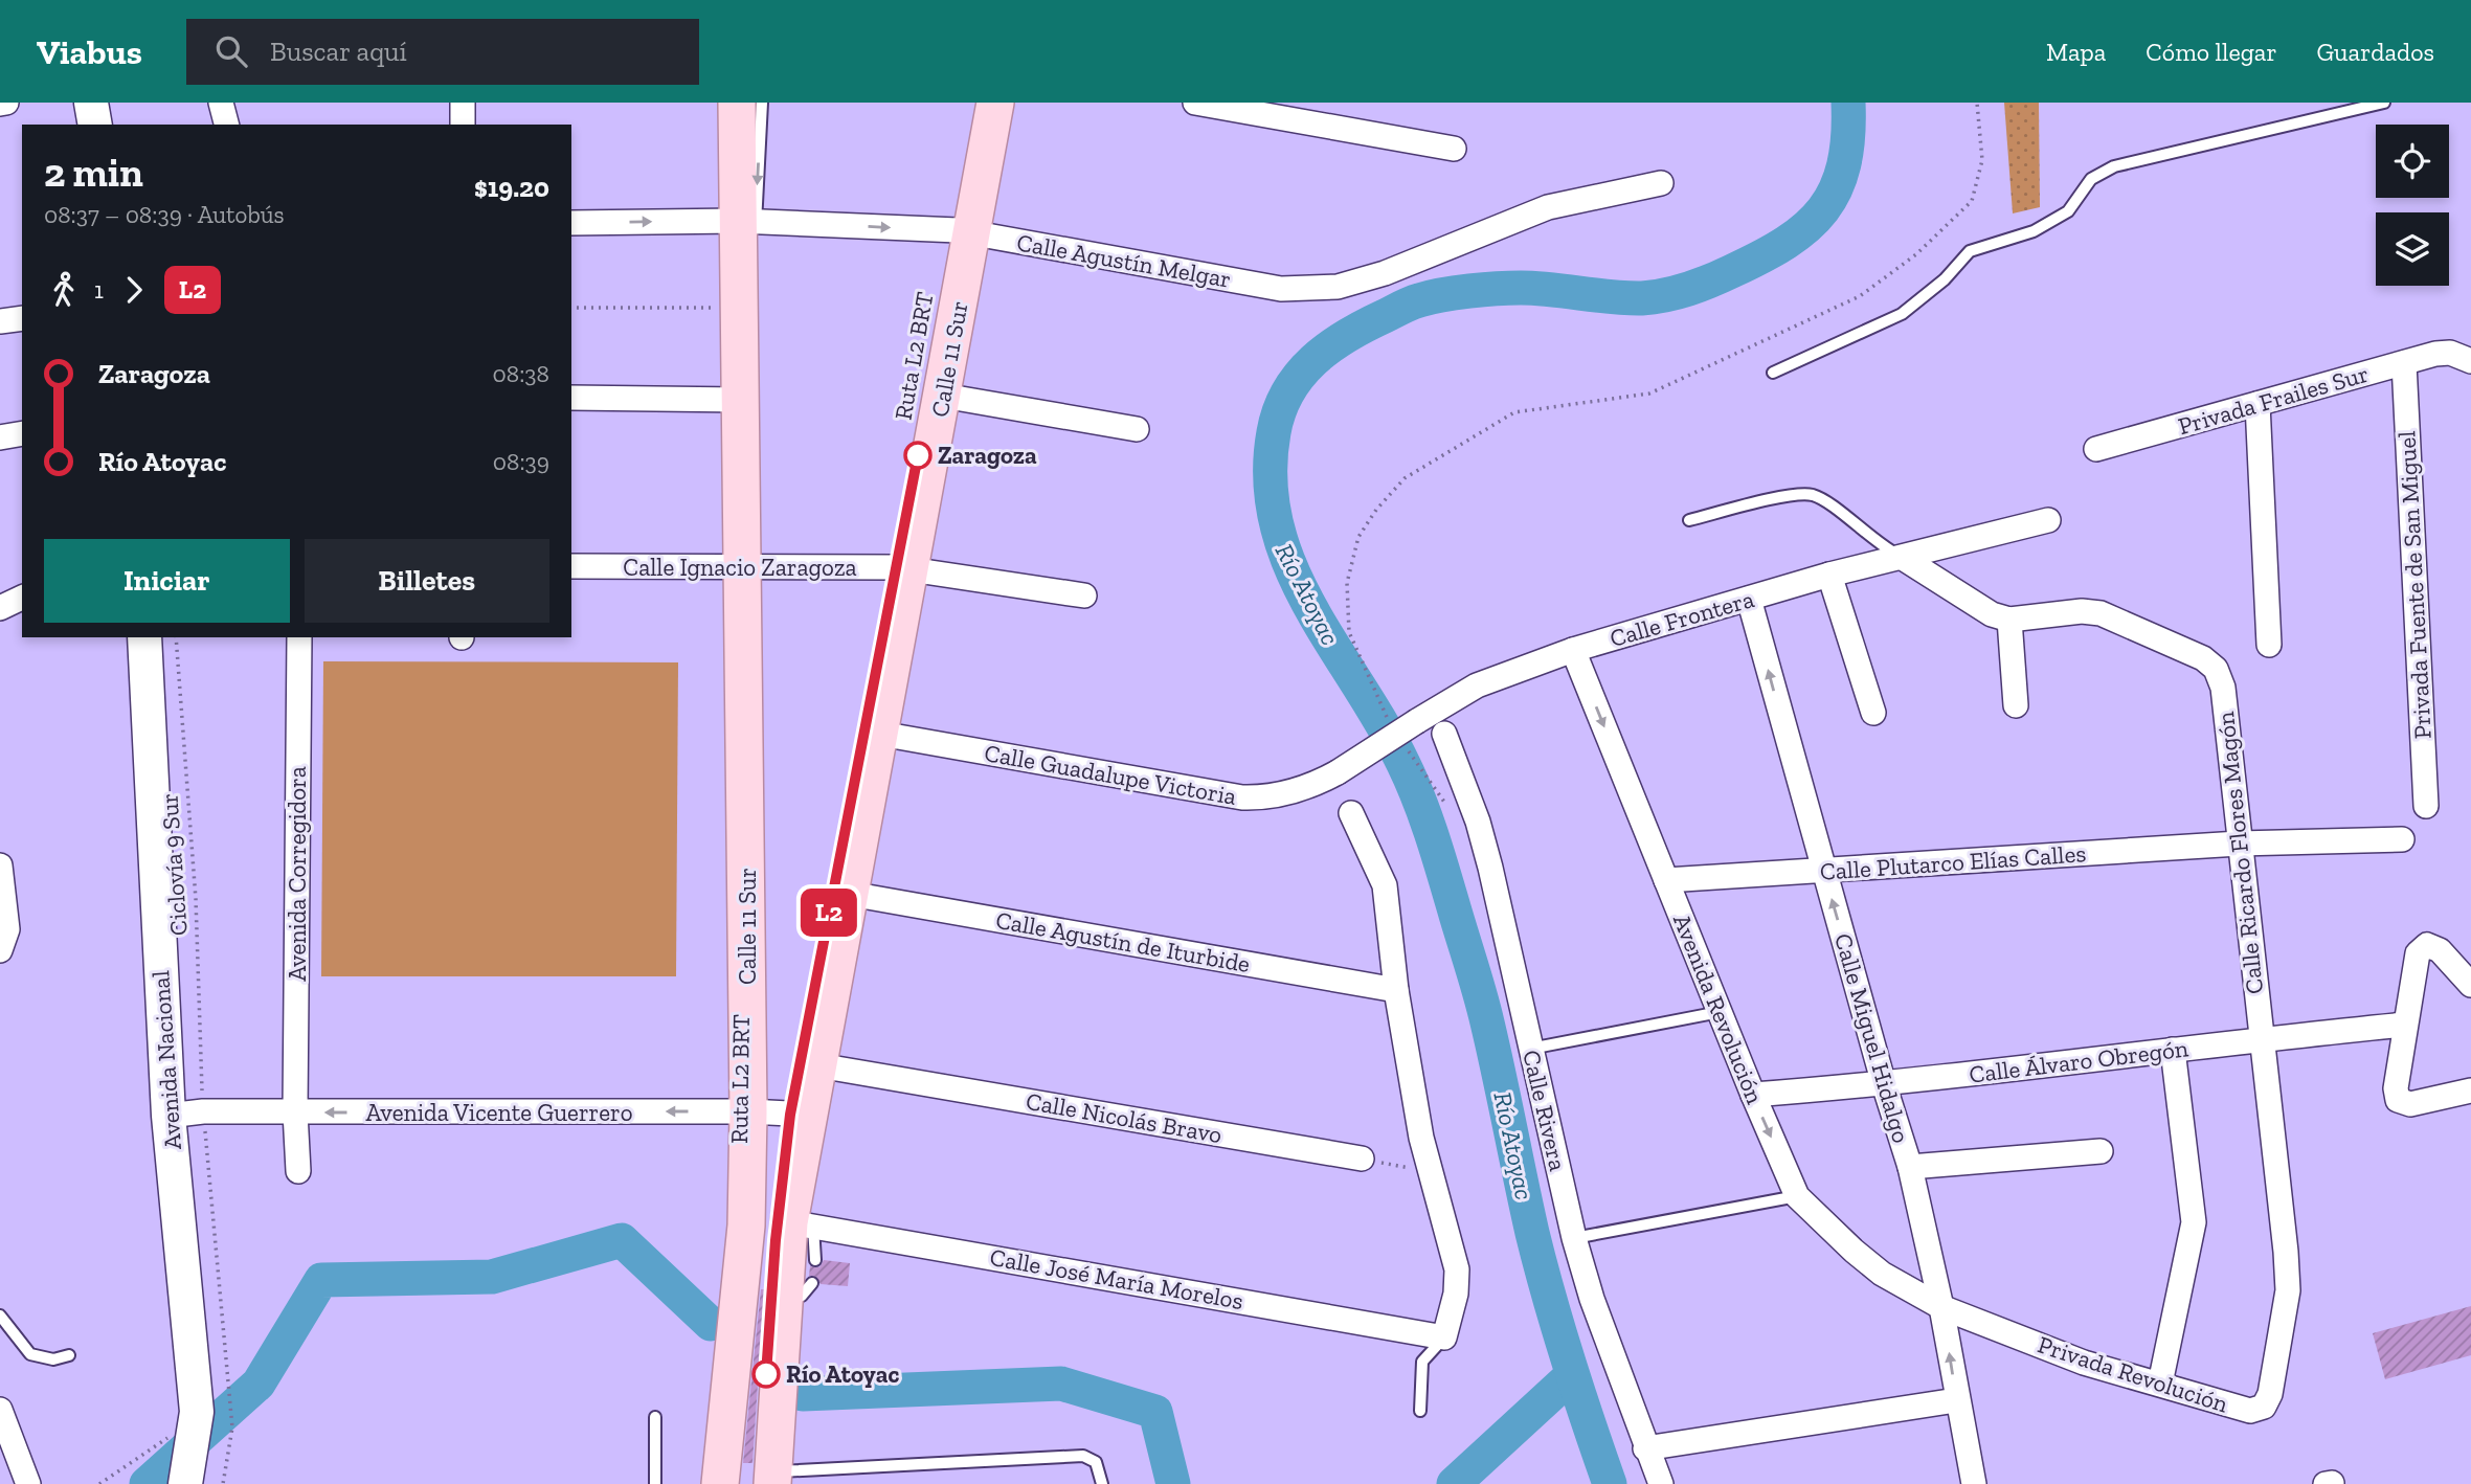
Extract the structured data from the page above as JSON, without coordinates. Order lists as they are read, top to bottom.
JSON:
{
  "streets": {
    "main road": ["Calle 11 Sur", "Avenida Nacional"],
    "street": [
      "Calle Agustín Melgar",
      "Privada Frailes Sur",
      "Calle Ignacio Zaragoza",
      "Privada Fuente de San Miguel",
      "Calle Frontera",
      "Calle Guadalupe Victoria",
      "Calle Ricardo Flores Magón",
      "Calle Plutarco Elías Calles",
      "Avenida Corregidora",
      "Calle Agustín de Iturbide",
      "Avenida Revolución",
      "Calle Miguel Hidalgo",
      "Calle Álvaro Obregón",
      "Calle Rivera",
      "Avenida Vicente Guerrero",
      "Calle Nicolás Bravo",
      "Calle José María Morelos",
      "Privada Revolución"
    ],
    "lane": ["Ruta L2 BRT"],
    "path": ["Ciclovía 9 Sur"]
  },
  "crossings": [
    ["Calle Agustín Melgar", "Calle 11 Sur"],
    ["Calle 11 Sur", "Calle Ignacio Zaragoza"],
    ["Calle 11 Sur", "Calle Guadalupe Victoria"],
    ["Calle 11 Sur", "Calle Agustín de Iturbide"],
    ["Calle 11 Sur", "Avenida Vicente Guerrero"],
    ["Calle 11 Sur", "Calle Nicolás Bravo"],
    ["Calle 11 Sur", "Calle José María Morelos"],
    ["Privada Frailes Sur", "Privada Fuente de San Miguel"],
    ["Calle Frontera", "Calle Guadalupe Victoria"],
    ["Calle Frontera", "Avenida Revolución"],
    ["Calle Frontera", "Calle Miguel Hidalgo"],
    ["Calle Ricardo Flores Magón", "Calle Plutarco Elías Calles"],
    ["Calle Ricardo Flores Magón", "Calle Álvaro Obregón"],
    ["Calle Ricardo Flores Magón", "Privada Revolución"],
    ["Calle Plutarco Elías Calles", "Avenida Revolución"],
    ["Calle Plutarco Elías Calles", "Calle Miguel Hidalgo"],
    ["Ciclovía 9 Sur", "Avenida Nacional"],
    ["Ciclovía 9 Sur", "Avenida Vicente Guerrero"],
    ["Avenida Corregidora", "Avenida Vicente Guerrero"],
    ["Avenida Revolución", "Calle Miguel Hidalgo"],
    ["Avenida Revolución", "Calle Álvaro Obregón"],
    ["Avenida Revolución", "Privada Revolución"],
    ["Calle Miguel Hidalgo", "Calle Álvaro Obregón"],
    ["Calle Miguel Hidalgo", "Privada Revolución"],
    ["Avenida Nacional", "Avenida Vicente Guerrero"],
    ["Calle Álvaro Obregón", "Privada Revolución"]
  ],
  "one_way": ["Avenida Revolución", "Calle Miguel Hidalgo", "Avenida Vicente Guerrero"],
  "water": ["Río Atoyac"],
  "places": ["Zaragoza", "Río Atoyac"],
  "lines": ["bus line L2"],
  "page": {
    "header": "Viabus",
    "search": "Buscar aquí",
    "nav": ["Mapa", "Cómo llegar", "Guardados"],
    "on_map": "L2",
    "heading": ["2 min", "08:37 – 08:39 · Autobús", "$19.20"],
    "legs": ["1", "L2"],
    "list": [
      {
        "name": "Zaragoza",
        "value": "08:38"
      },
      {
        "name": "Río Atoyac",
        "value": "08:39"
      }
    ],
    "buttons": ["Iniciar", "Billetes"]
  }
}
